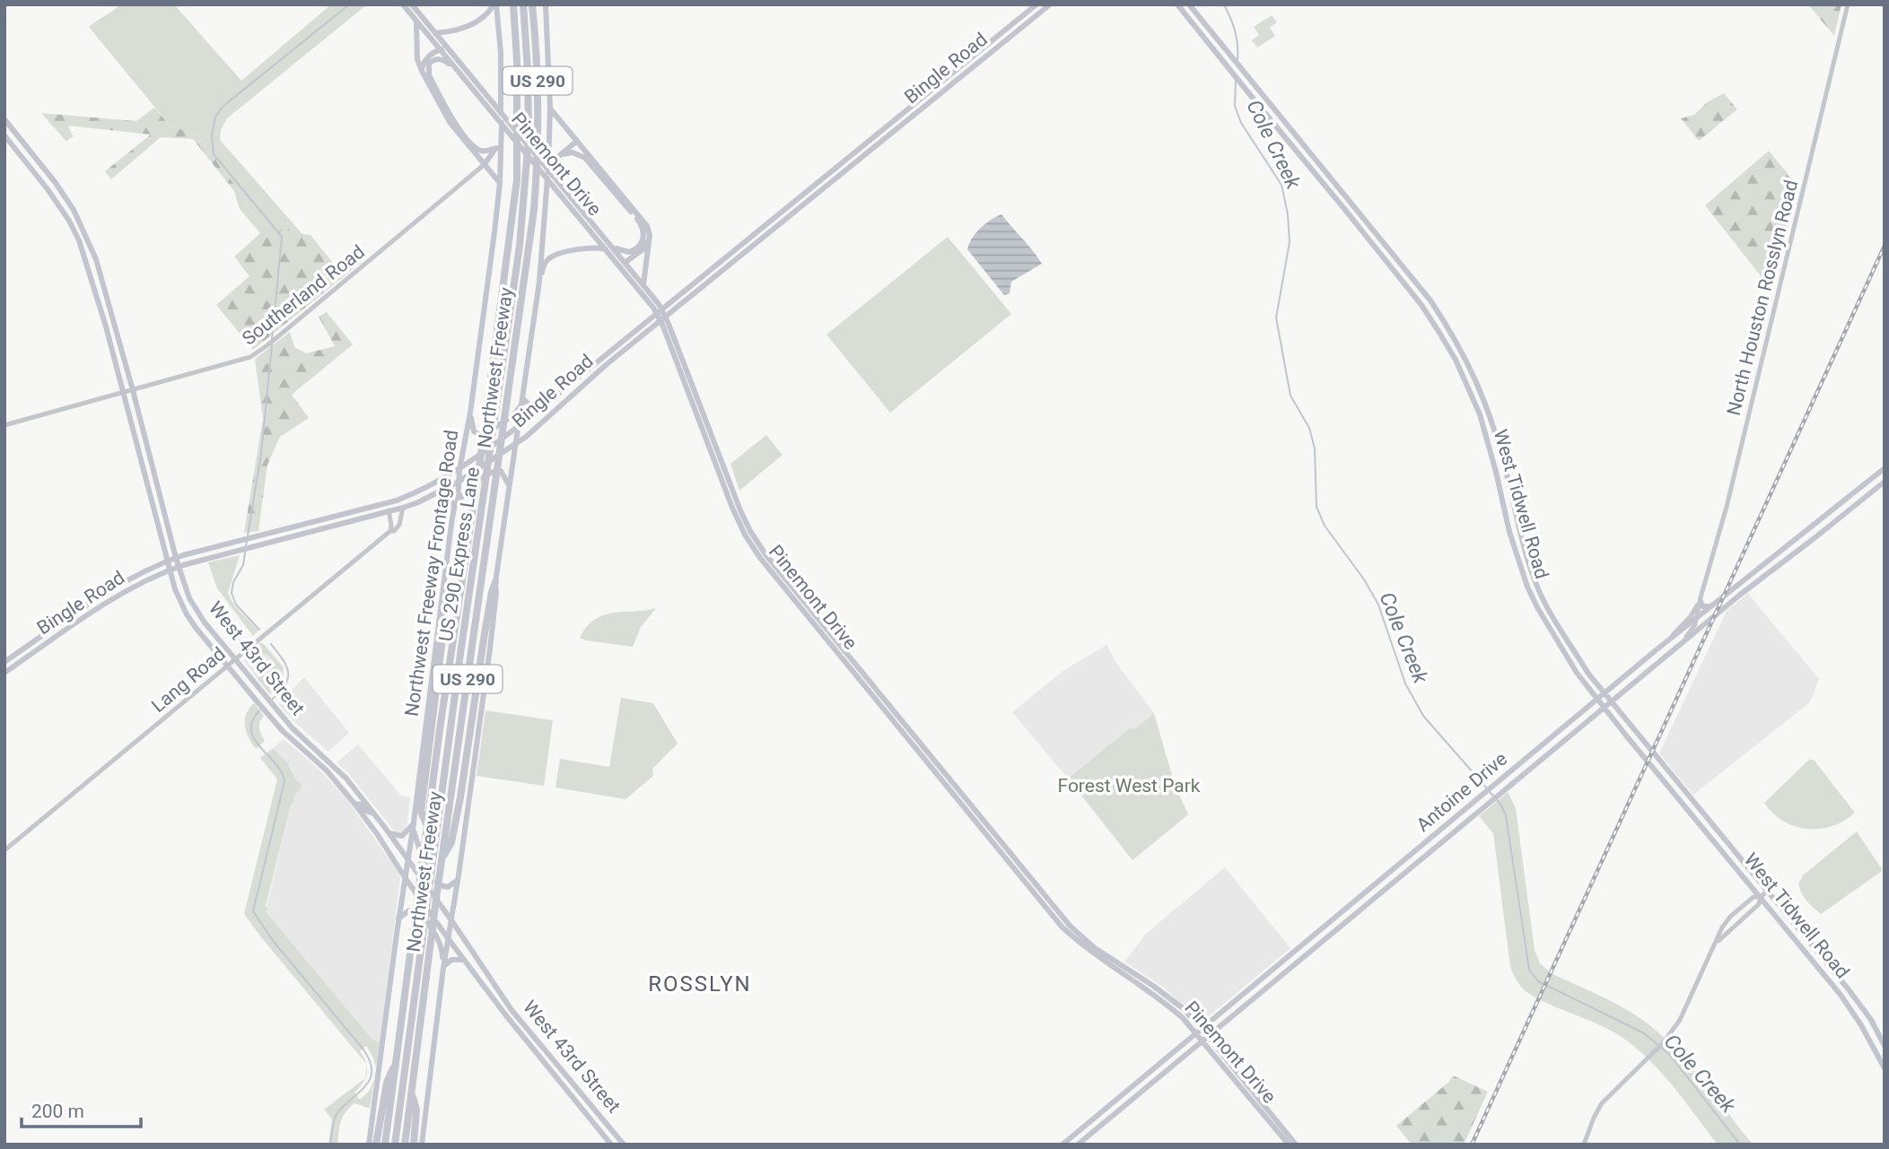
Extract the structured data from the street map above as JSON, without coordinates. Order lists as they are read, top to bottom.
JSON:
{
  "streets": {
    "highway": ["US 290", "Northwest Freeway", "US 290 Express Lane"],
    "main road": [
      "Bingle Road",
      "Pinemont Drive",
      "West Tidwell Road",
      "Northwest Freeway Frontage Road",
      "West 43rd Street",
      "Antoine Drive"
    ],
    "street": ["Southerland Road", "North Houston Rosslyn Road", "Lang Road"]
  },
  "crossings": [
    ["Bingle Road", "Pinemont Drive"],
    ["Bingle Road", "Northwest Freeway Frontage Road"],
    ["Bingle Road", "West 43rd Street"],
    ["Bingle Road", "Lang Road"],
    ["Pinemont Drive", "Antoine Drive"],
    ["Southerland Road", "West 43rd Street"],
    ["North Houston Rosslyn Road", "Antoine Drive"],
    ["West Tidwell Road", "Antoine Drive"],
    ["Northwest Freeway Frontage Road", "West 43rd Street"],
    ["West 43rd Street", "Lang Road"]
  ],
  "districts": ["ROSSLYN"],
  "water": ["Cole Creek"],
  "parks": ["Forest West Park"],
  "scale_bar": "200 m"
}
